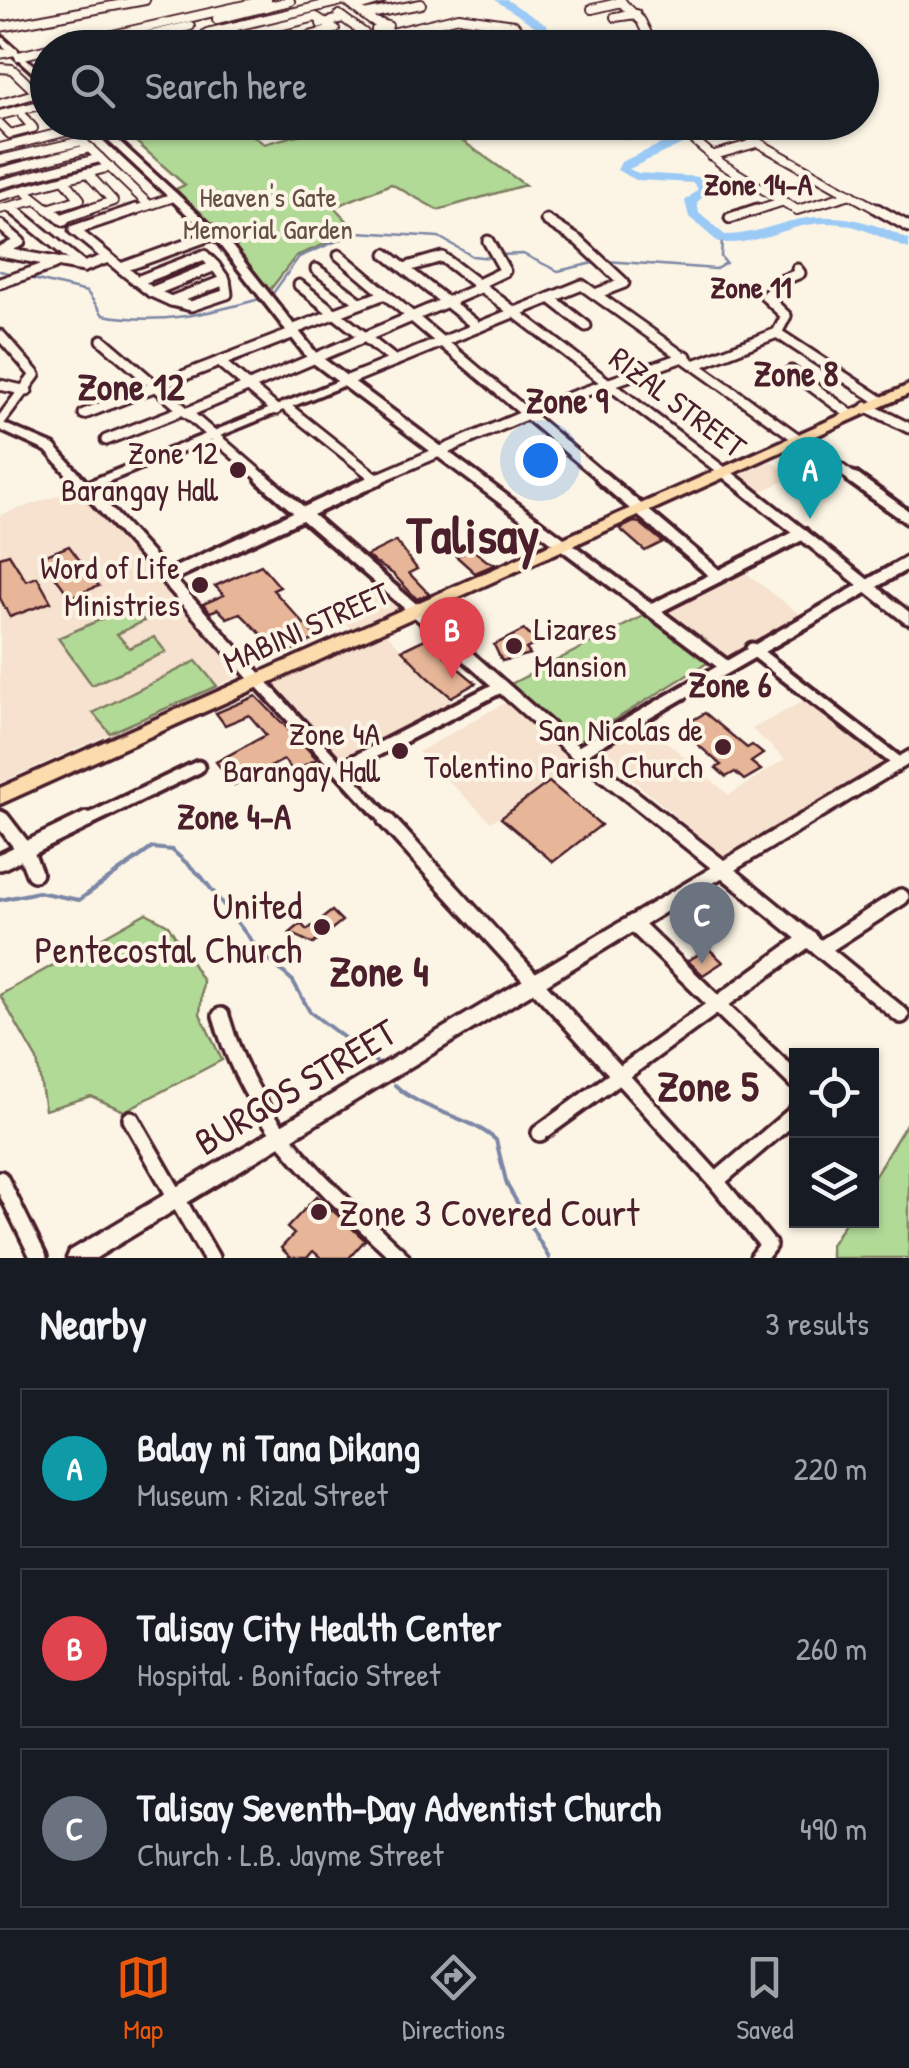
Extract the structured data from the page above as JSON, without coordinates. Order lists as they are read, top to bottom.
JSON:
{
  "streets": {
    "main road": ["MABINI STREET"],
    "street": ["RIZAL STREET", "BURGOS STREET"]
  },
  "crossings": [
    ["RIZAL STREET", "MABINI STREET"]
  ],
  "districts": [
    "Zone 14-A",
    "Zone 11",
    "Zone 8",
    "Zone 12",
    "Zone 9",
    "Talisay",
    "Zone 6",
    "Zone 4-A",
    "Zone 4",
    "Zone 5"
  ],
  "parks": ["Heaven's Gate Memorial Garden"],
  "places": [
    "Zone 12 Barangay Hall",
    "Word of Life Ministries",
    "Lizares Mansion",
    "San Nicolas de Tolentino Parish Church",
    "Zone 4A Barangay Hall",
    "United Pentecostal Church",
    "Zone 3 Covered Court"
  ],
  "page": {
    "search": "Search here",
    "pins": ["A", "B", "C"],
    "heading": ["Nearby", "3 results"],
    "list": [
      {
        "mark": "A",
        "name": "Balay ni Tana Dikang",
        "note": "Museum · Rizal Street",
        "value": "220 m"
      },
      {
        "mark": "B",
        "name": "Talisay City Health Center",
        "note": "Hospital · Bonifacio Street",
        "value": "260 m"
      },
      {
        "mark": "C",
        "name": "Talisay Seventh-Day Adventist Church",
        "note": "Church · L.B. Jayme Street",
        "value": "490 m"
      }
    ],
    "nav": ["Map", "Directions", "Saved"]
  }
}
